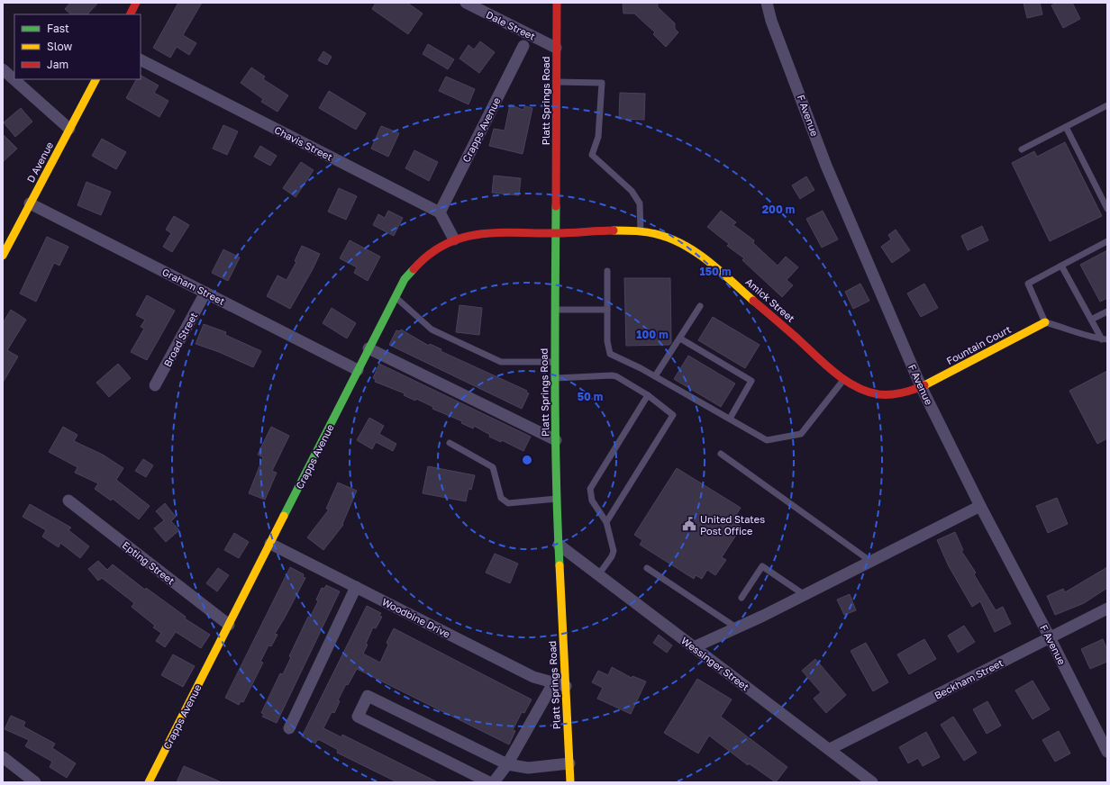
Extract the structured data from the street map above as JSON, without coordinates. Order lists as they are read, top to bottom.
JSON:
{
  "streets": {
    "street": [
      "Dale Street",
      "Platt Springs Road",
      "F Avenue",
      "Crapps Avenue",
      "Chavis Street",
      "D Avenue",
      "Graham Street",
      "Amick Street",
      "Broad Street",
      "Fountain Court",
      "Epting Street",
      "Woodbine Drive",
      "Wessinger Street",
      "Beckham Street"
    ]
  },
  "crossings": [
    ["Dale Street", "Platt Springs Road"],
    ["Platt Springs Road", "Crapps Avenue"],
    ["Platt Springs Road", "Amick Street"],
    ["Platt Springs Road", "Woodbine Drive"],
    ["Platt Springs Road", "Wessinger Street"],
    ["F Avenue", "Amick Street"],
    ["F Avenue", "Fountain Court"],
    ["F Avenue", "Beckham Street"],
    ["Crapps Avenue", "Chavis Street"],
    ["Crapps Avenue", "Graham Street"],
    ["Crapps Avenue", "Amick Street"],
    ["Crapps Avenue", "Epting Street"],
    ["Crapps Avenue", "Woodbine Drive"],
    ["D Avenue", "Graham Street"],
    ["Graham Street", "Broad Street"],
    ["Amick Street", "Fountain Court"],
    ["Wessinger Street", "Beckham Street"]
  ],
  "places": {
    "public building": ["United States Post Office"]
  },
  "legend": ["Fast", "Slow", "Jam"],
  "rings": [
    "200 m",
    "150 m",
    "100 m",
    "50 m"
  ]
}
